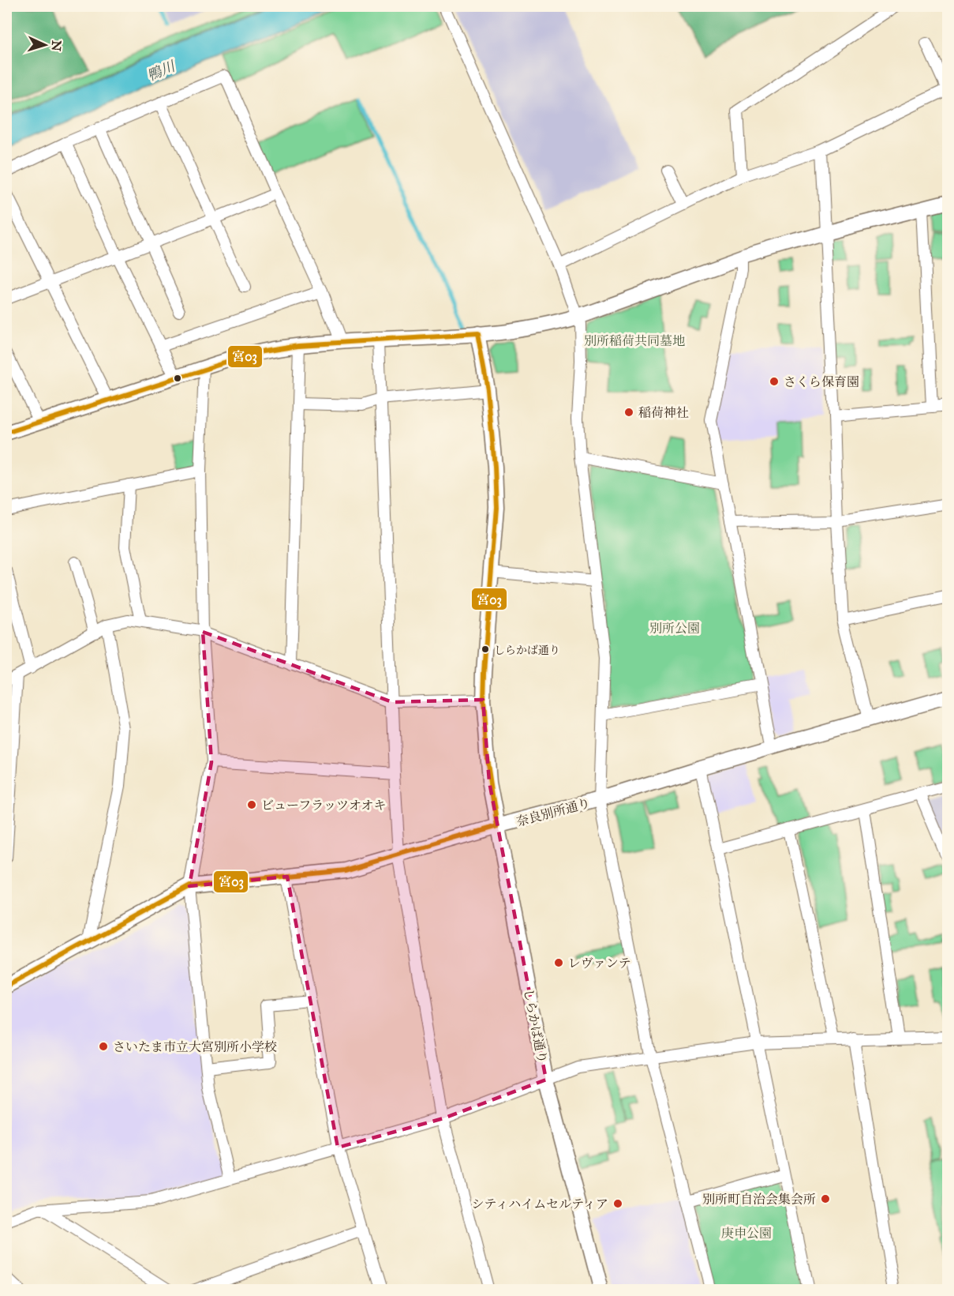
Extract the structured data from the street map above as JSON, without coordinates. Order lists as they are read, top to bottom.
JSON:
{
  "streets": {
    "street": ["奈良別所通り", "しらかば通り"]
  },
  "crossings": [
    ["奈良別所通り", "しらかば通り"]
  ],
  "water": ["鴨川"],
  "parks": ["別所稲荷共同墓地", "別所公園", "庚申公園"],
  "places": [
    "さくら保育園",
    "稲荷神社",
    "しらかば通り",
    "ビューフラッツオオキ",
    "レヴァンテ",
    "さいたま市立大宮別所小学校",
    "別所町自治会集会所",
    "シティハイムセルティア"
  ],
  "lines": ["transit line 宮03"],
  "north": "right"
}
